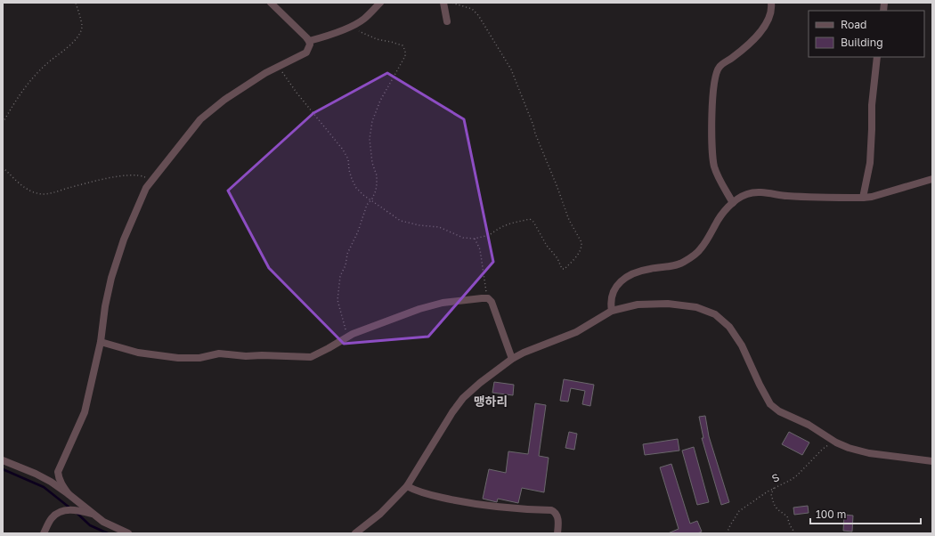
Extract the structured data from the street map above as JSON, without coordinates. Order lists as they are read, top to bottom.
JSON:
{
  "streets": {
    "path": ["S"]
  },
  "districts": ["맹하리"],
  "legend": ["Road", "Building"],
  "scale_bar": "100 m"
}
